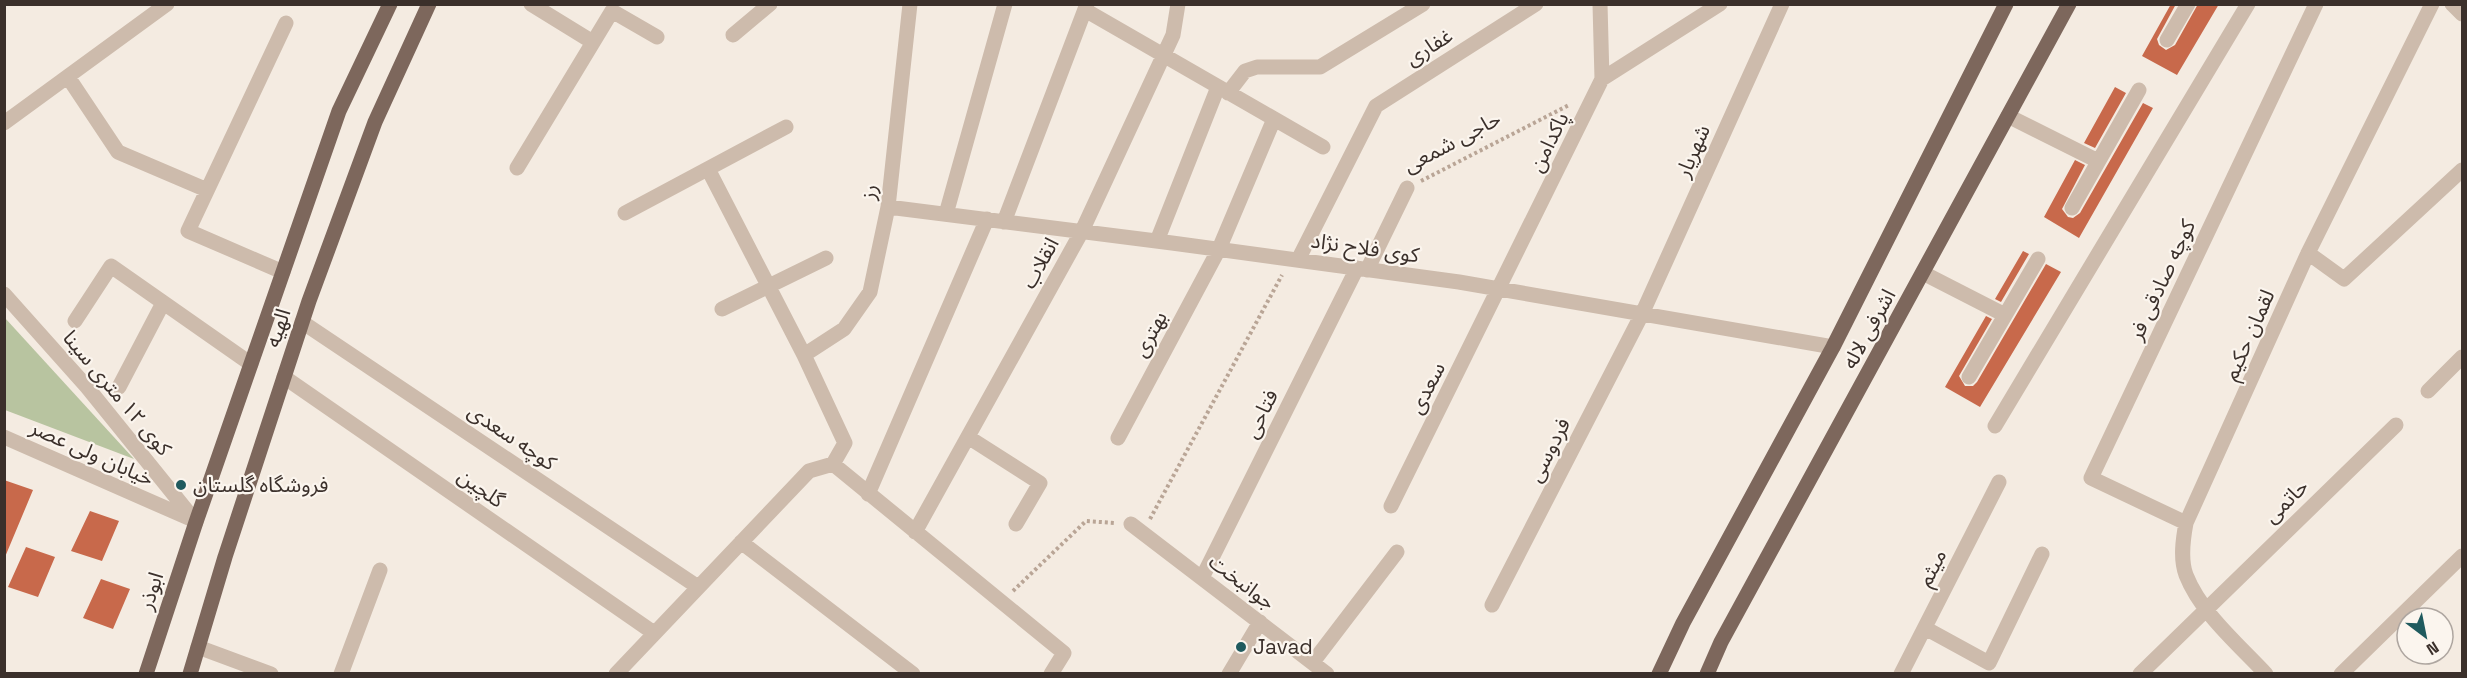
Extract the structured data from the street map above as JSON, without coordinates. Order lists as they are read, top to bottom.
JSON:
{
  "streets": {
    "main road": ["الهیه", "اشرفی لاله", "ابوذر"],
    "street": [
      "غفاری",
      "حاجی شمعی",
      "پاکدامن",
      "شهریار",
      "رز",
      "کوی فلاح نژاد",
      "انقلاب",
      "کوچه صادقی فر",
      "بهتری",
      "لقمان حکیم",
      "سعدی",
      "کوی ۱۲ متری سینا",
      "فتاحی",
      "کوچه سعدی",
      "فردوسی",
      "خیابان ولی عصر",
      "گلچین",
      "حاتمی",
      "میثم",
      "جوانبخت"
    ]
  },
  "crossings": [
    ["غفاری", "کوی فلاح نژاد"],
    ["حاجی شمعی", "پاکدامن"],
    ["حاجی شمعی", "کوی فلاح نژاد"],
    ["حاجی شمعی", "فتاحی"],
    ["پاکدامن", "کوی فلاح نژاد"],
    ["پاکدامن", "سعدی"],
    ["شهریار", "کوی فلاح نژاد"],
    ["شهریار", "فردوسی"],
    ["رز", "کوی فلاح نژاد"],
    ["کوی فلاح نژاد", "انقلاب"],
    ["کوی فلاح نژاد", "اشرفی لاله"],
    ["کوی فلاح نژاد", "بهتری"],
    ["کوی فلاح نژاد", "سعدی"],
    ["کوی فلاح نژاد", "فتاحی"],
    ["کوی فلاح نژاد", "فردوسی"],
    ["کوچه صادقی فر", "لقمان حکیم"],
    ["الهیه", "کوی ۱۲ متری سینا"],
    ["الهیه", "کوچه سعدی"],
    ["الهیه", "خیابان ولی عصر"],
    ["الهیه", "گلچین"],
    ["الهیه", "ابوذر"],
    ["لقمان حکیم", "حاتمی"],
    ["کوی ۱۲ متری سینا", "خیابان ولی عصر"],
    ["کوی ۱۲ متری سینا", "ابوذر"],
    ["فتاحی", "جوانبخت"],
    ["خیابان ولی عصر", "ابوذر"]
  ],
  "places": ["فروشگاه گلستان", "Javad"],
  "north": "bottom right"
}
